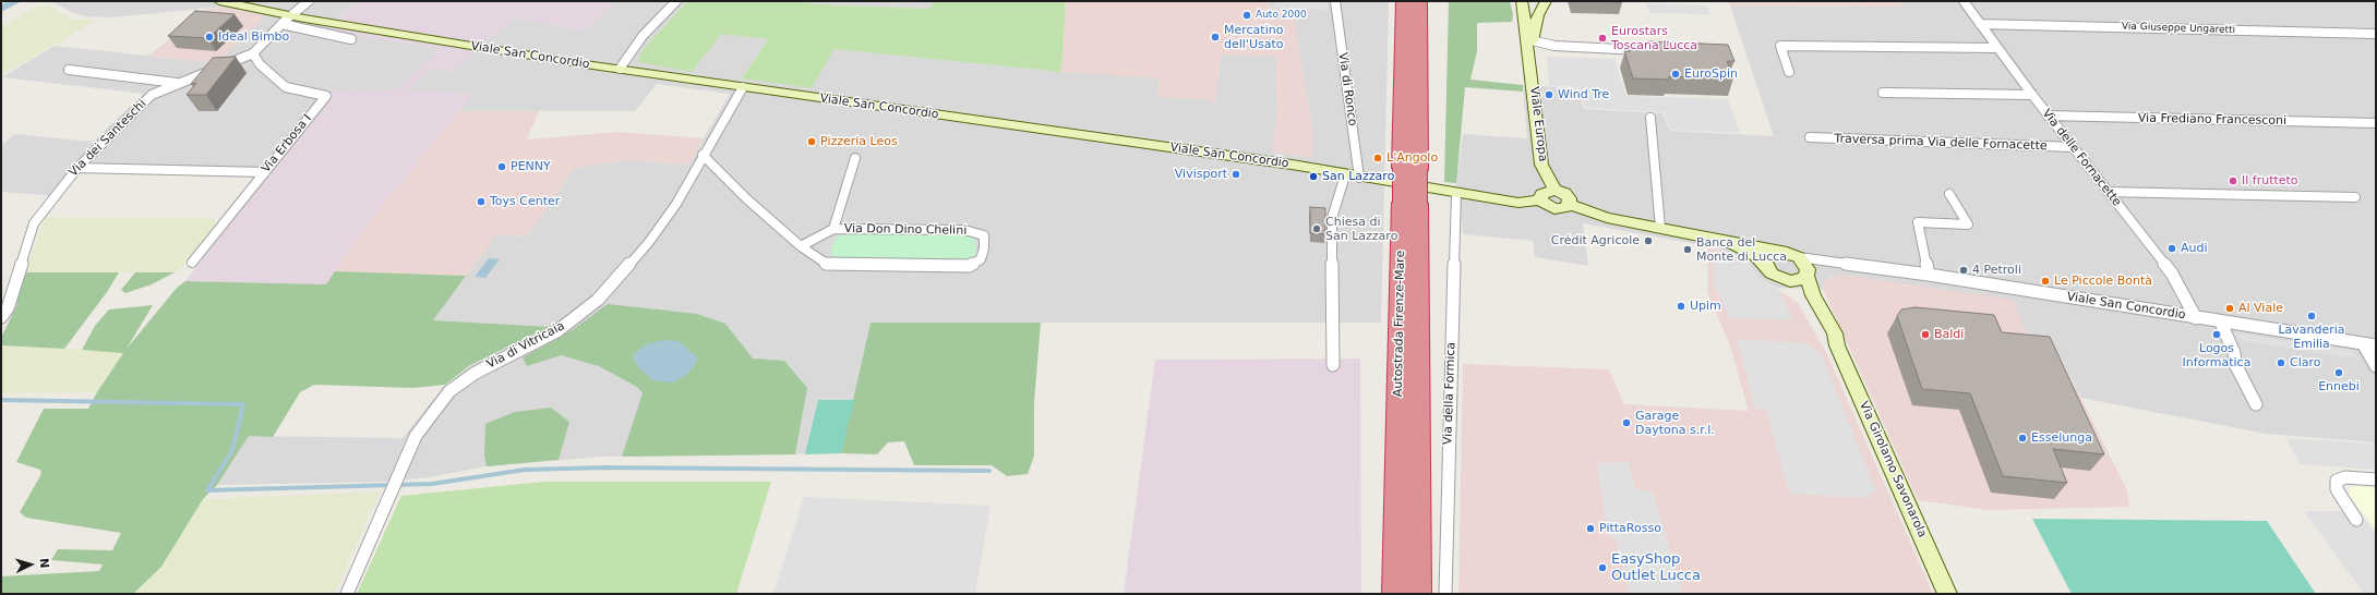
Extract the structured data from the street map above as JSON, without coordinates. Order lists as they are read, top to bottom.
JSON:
{
  "streets": {
    "highway": ["Autostrada Firenze-Mare"],
    "main road": ["Viale San Concordio", "Viale Europa", "Via Girolamo Savonarola"],
    "street": [
      "Via Giuseppe Ungaretti",
      "Via di Ronco",
      "Via Frediano Francesconi",
      "Via dei Santeschi",
      "Traversa prima Via delle Fornacette",
      "Via Erbosa I",
      "Via delle Fornacette",
      "Via Don Dino Chelini",
      "Via di Vitricaia",
      "Via della Formica"
    ]
  },
  "crossings": [
    ["Via Giuseppe Ungaretti", "Via delle Fornacette"],
    ["Viale San Concordio", "Via di Ronco"],
    ["Viale San Concordio", "Viale Europa"],
    ["Viale San Concordio", "Via dei Santeschi"],
    ["Viale San Concordio", "Via delle Fornacette"],
    ["Viale San Concordio", "Via di Vitricaia"],
    ["Viale San Concordio", "Via della Formica"],
    ["Viale San Concordio", "Via Girolamo Savonarola"],
    ["Via Frediano Francesconi", "Via delle Fornacette"],
    ["Via dei Santeschi", "Via Erbosa I"],
    ["Traversa prima Via delle Fornacette", "Via delle Fornacette"],
    ["Via Don Dino Chelini", "Via di Vitricaia"]
  ],
  "places": [
    "Auto 2000",
    "Ideal Bimbo",
    "Mercatino dell'Usato",
    "Eurostars Toscana Lucca",
    "EuroSpin",
    "Wind Tre",
    "Pizzeria Leos",
    "L'Angolo",
    "PENNY",
    "Vivisport",
    "San Lazzaro",
    "Il frutteto",
    "Toys Center",
    "Chiesa di San Lazzaro",
    "Crédit Agricole",
    "Audi",
    "Banca del Monte di Lucca",
    "4 Petroli",
    "Le Piccole Bontà",
    "Upim",
    "Al Viale",
    "Lavanderia Emilia",
    "Baldi",
    "Logos Informatica",
    "Claro",
    "Ennebi",
    "Garage Daytona s.r.l.",
    "Esselunga",
    "PittaRosso",
    "EasyShop Outlet Lucca"
  ],
  "north": "right"
}
